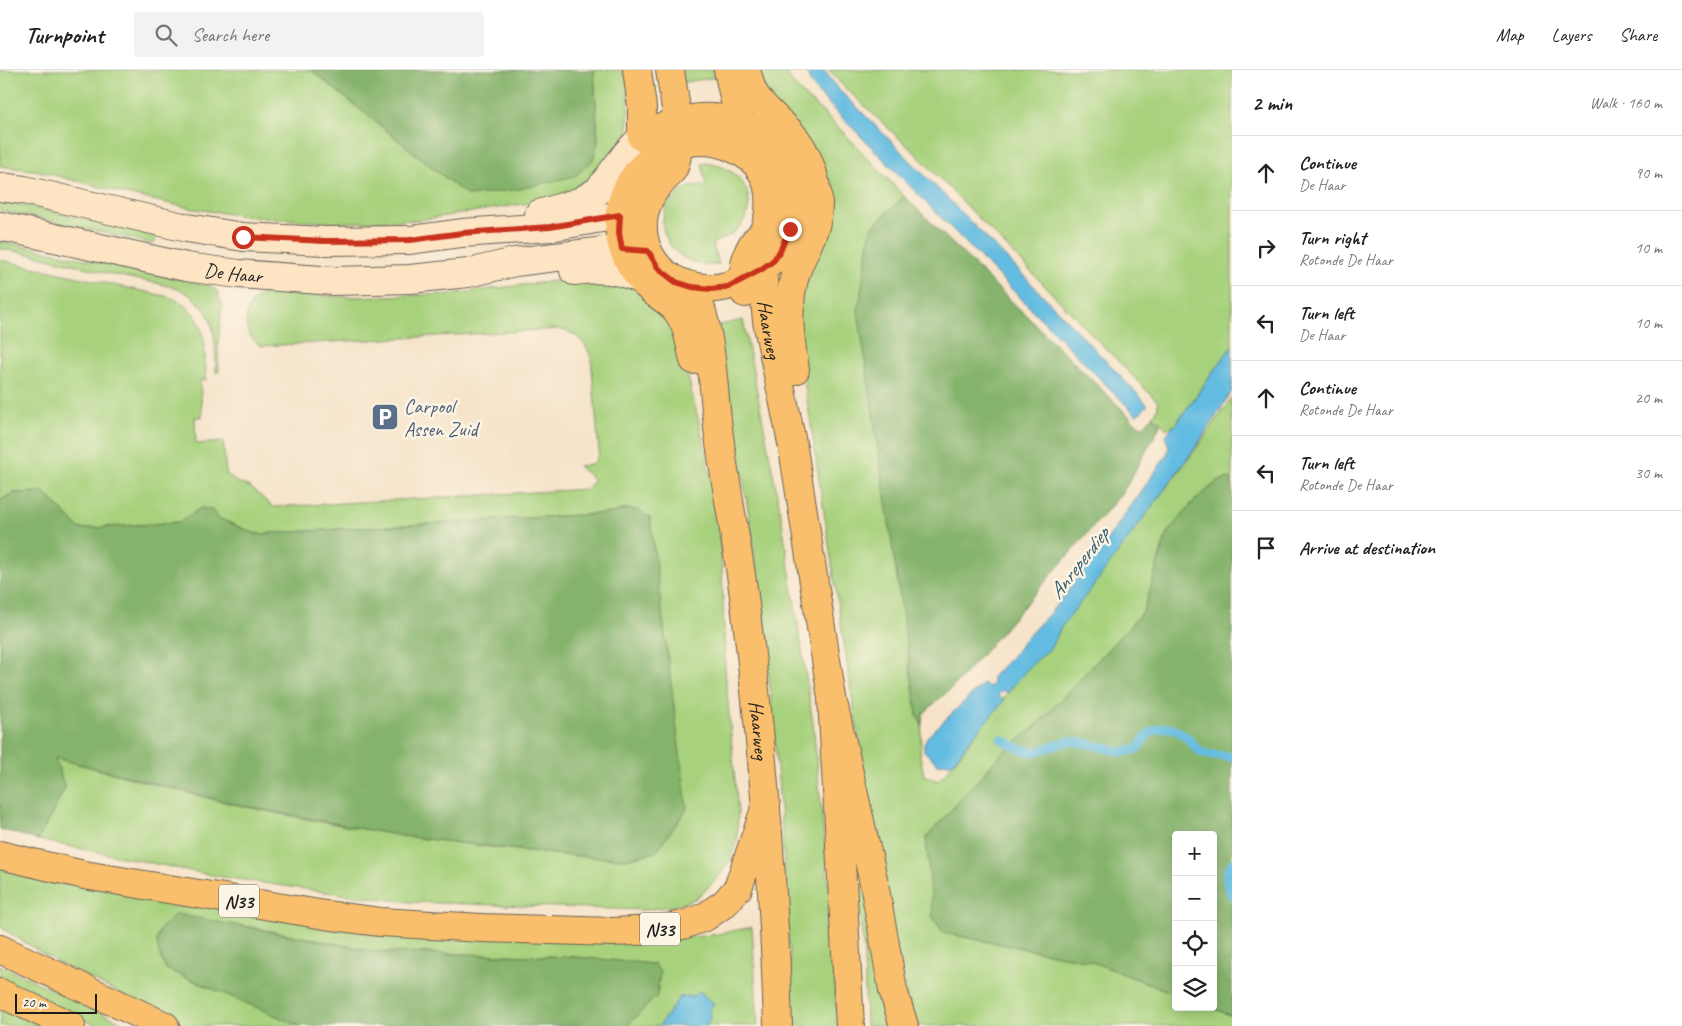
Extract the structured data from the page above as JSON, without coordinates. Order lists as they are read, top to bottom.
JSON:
{
  "streets": {
    "main road": ["Haarweg", "N33"],
    "street": ["De Haar"]
  },
  "crossings": [
    ["De Haar", "Haarweg"],
    ["Haarweg", "N33"]
  ],
  "water": ["Anreperdiep"],
  "places": {
    "parking": ["Carpool Assen Zuid"]
  },
  "scale_bar": "20 m",
  "page": {
    "header": "Turnpoint",
    "search": "Search here",
    "nav": ["Map", "Layers", "Share"],
    "heading": ["2 min", "Walk · 160 m"],
    "list": [
      ["Continue", "De Haar", "90 m"],
      ["Turn right", "Rotonde De Haar", "10 m"],
      ["Turn left", "De Haar", "10 m"],
      ["Continue", "Rotonde De Haar", "20 m"],
      ["Turn left", "Rotonde De Haar", "30 m"],
      "Arrive at destination"
    ],
    "map_buttons": ["+", "−"],
    "scale": "20 m"
  }
}
